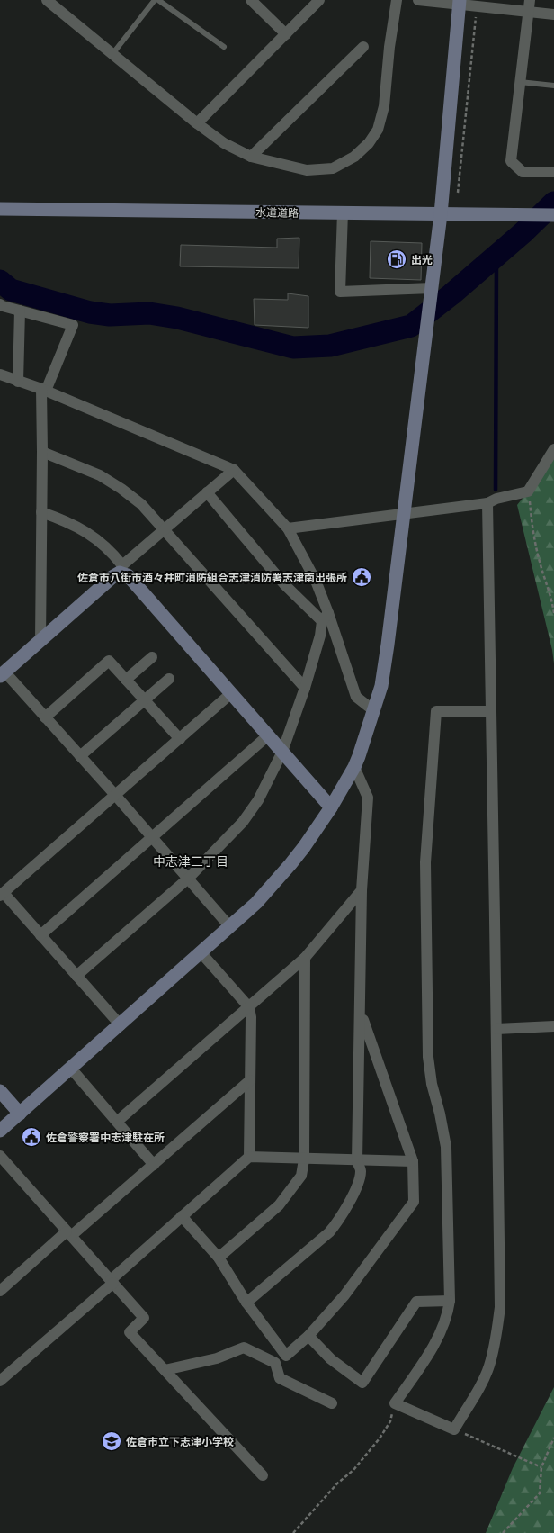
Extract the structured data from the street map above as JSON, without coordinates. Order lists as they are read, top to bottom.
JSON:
{
  "streets": {
    "street": ["水道道路"]
  },
  "districts": ["中志津三丁目"],
  "places": {
    "fuel station": ["出光"],
    "public building": ["佐倉市八街市酒々井町消防組合志津消防署志津南出張所", "佐倉警察署中志津駐在所"],
    "school or university": ["佐倉市立下志津小学校"]
  }
}
